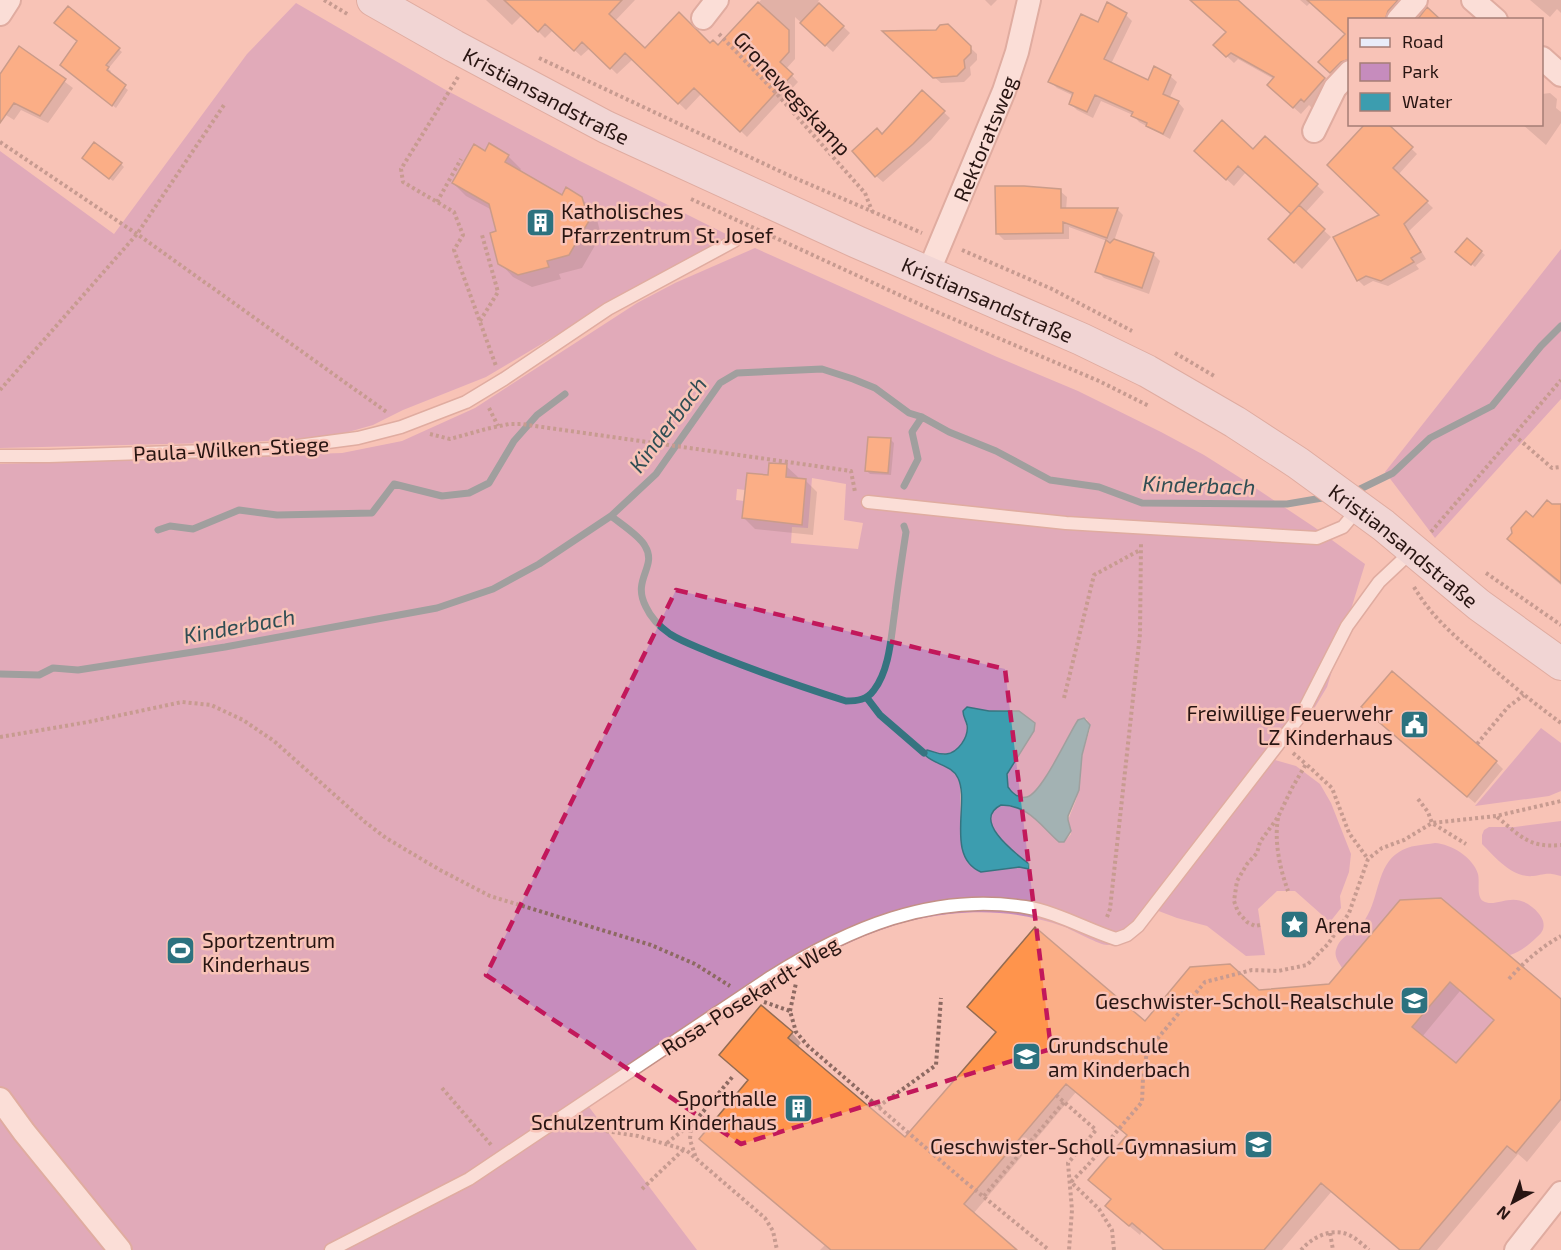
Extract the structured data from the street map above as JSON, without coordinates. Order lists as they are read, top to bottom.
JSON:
{
  "streets": {
    "street": ["Kristiansandstraße", "Rektoratsweg"],
    "lane": ["Paula-Wilken-Stiege", "Rosa-Posekardt-Weg"],
    "path": ["Gronewegskamp"]
  },
  "crossings": [
    ["Kristiansandstraße", "Rektoratsweg"],
    ["Kristiansandstraße", "Rosa-Posekardt-Weg"]
  ],
  "water": ["Kinderbach"],
  "places": {
    "building": ["Katholisches Pfarrzentrum St. Josef", "Sporthalle Schulzentrum Kinderhaus"],
    "public building": ["Freiwillige Feuerwehr LZ Kinderhaus"],
    "place": ["Arena"],
    "sports": ["Sportzentrum Kinderhaus"],
    "school or university": ["Geschwister-Scholl-Realschule", "Grundschule am Kinderbach", "Geschwister-Scholl-Gymnasium"]
  },
  "legend": ["Road", "Park", "Water"],
  "north": "bottom left"
}
